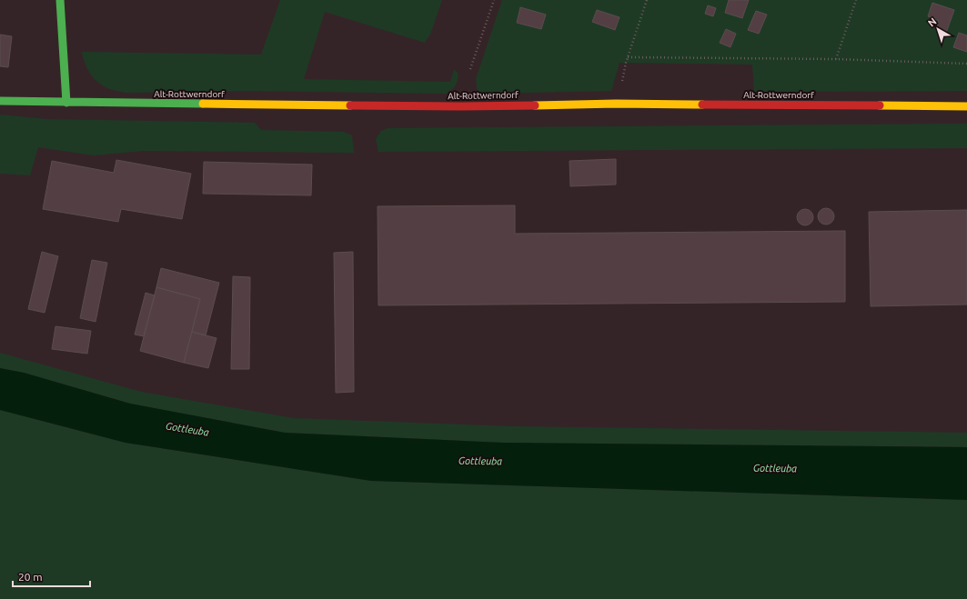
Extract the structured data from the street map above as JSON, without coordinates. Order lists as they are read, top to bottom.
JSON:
{
  "streets": {
    "main road": ["Alt-Rottwerndorf"]
  },
  "water": ["Gottleuba"],
  "scale_bar": "20 m",
  "north": "top left"
}
